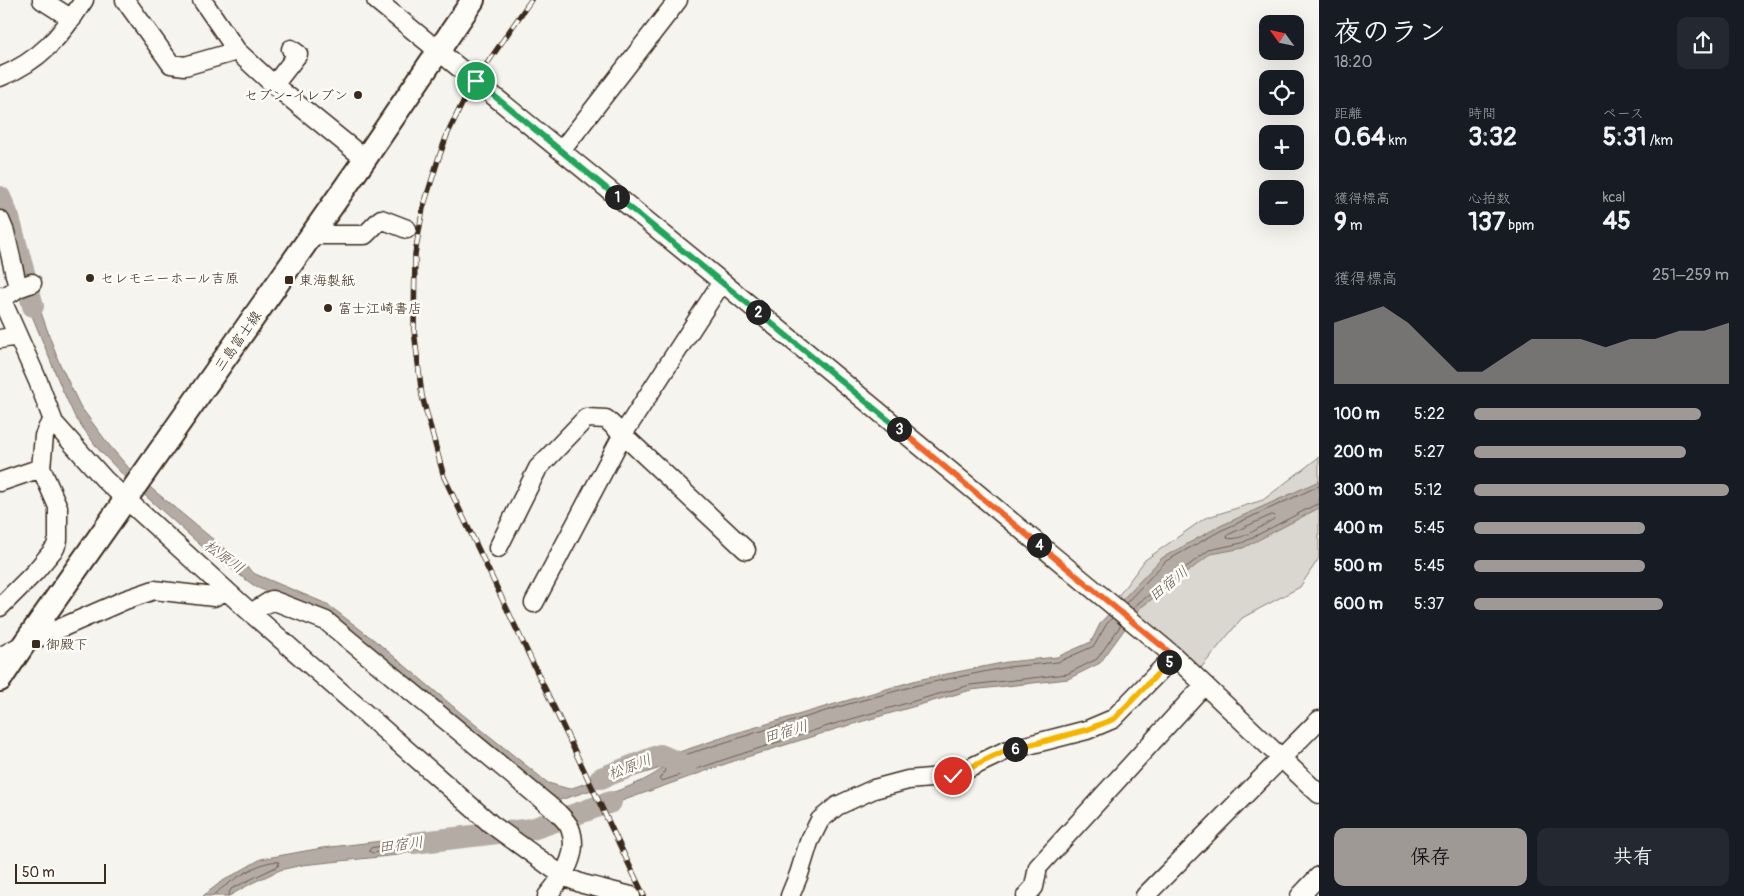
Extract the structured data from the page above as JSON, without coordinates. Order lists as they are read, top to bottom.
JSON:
{
  "streets": {
    "main road": ["三島富士線"]
  },
  "water": ["松原川", "田宿川"],
  "places": {
    "other": ["セブン-イレブン", "セレモニーホール吉原", "富士江崎書店"],
    "transit": ["東海製紙", "御殿下"]
  },
  "scale_bar": "50 m",
  "north": "top left",
  "page": {
    "heading": ["夜のラン", "18:20"],
    "map_buttons": ["+", "−"],
    "stats": [
      ["距離", "0.64 km"],
      ["時間", "3:32"],
      ["ペース", "5:31 /km"],
      ["獲得標高", "9 m"],
      ["心拍数", "137 bpm"],
      ["kcal", "45"]
    ],
    "pins": [
      "1",
      "2",
      "3",
      "4",
      "5",
      "6"
    ],
    "chart": ["獲得標高", "251–259 m"],
    "list": [
      {
        "name": "100 m",
        "note": "5:22"
      },
      {
        "name": "200 m",
        "note": "5:27"
      },
      {
        "name": "300 m",
        "note": "5:12"
      },
      {
        "name": "400 m",
        "note": "5:45"
      },
      {
        "name": "500 m",
        "note": "5:45"
      },
      {
        "name": "600 m",
        "note": "5:37"
      }
    ],
    "buttons": ["保存", "共有"],
    "scale": "50 m"
  }
}
